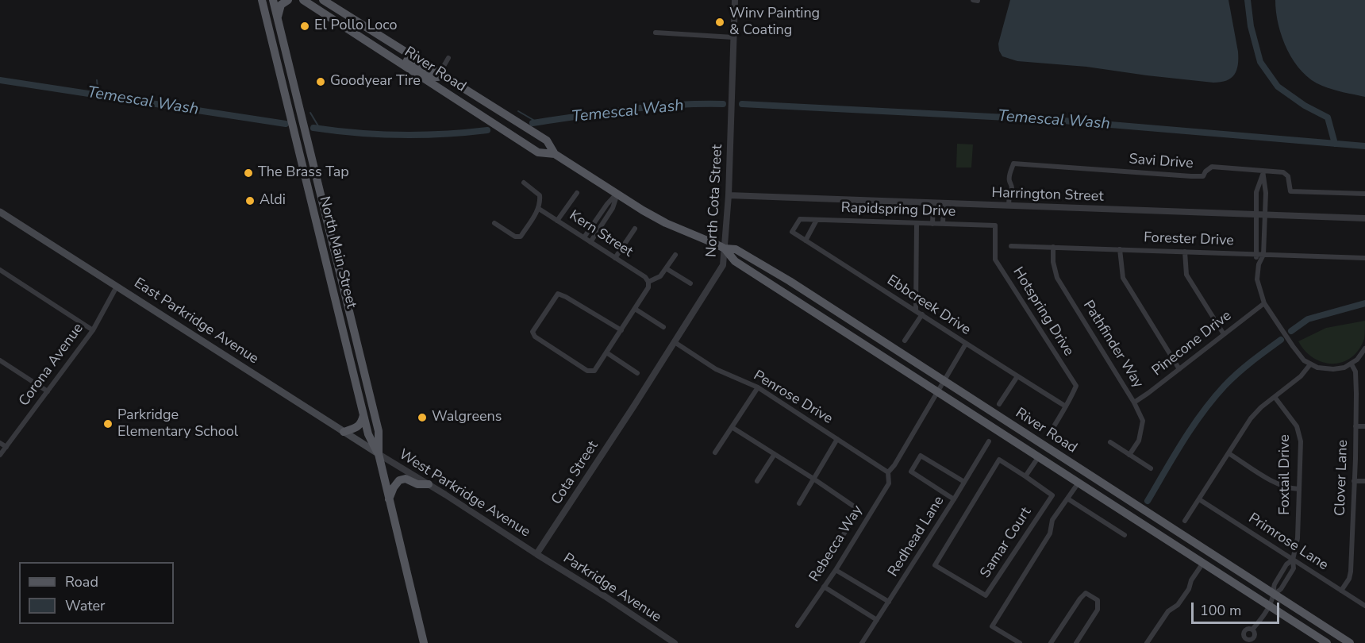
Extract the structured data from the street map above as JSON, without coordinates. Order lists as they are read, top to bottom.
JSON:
{
  "streets": {
    "main road": ["River Road", "North Main Street", "East Parkridge Avenue"],
    "street": [
      "Savi Drive",
      "Harrington Street",
      "North Cota Street",
      "Rapidspring Drive",
      "Kern Street",
      "Forester Drive",
      "Ebbcreek Drive",
      "Hotspring Drive",
      "Pinecone Drive",
      "Pathfinder Way",
      "Corona Avenue",
      "Penrose Drive",
      "Cota Street",
      "Foxtail Drive",
      "Clover Lane",
      "West Parkridge Avenue",
      "Redhead Lane",
      "Primrose Lane",
      "Samar Court",
      "Rebecca Way",
      "Parkridge Avenue"
    ]
  },
  "crossings": [
    ["River Road", "North Cota Street"],
    ["River Road", "Foxtail Drive"],
    ["Savi Drive", "Harrington Street"],
    ["Harrington Street", "North Cota Street"],
    ["North Cota Street", "Penrose Drive"],
    ["North Cota Street", "Cota Street"],
    ["Rapidspring Drive", "Ebbcreek Drive"],
    ["Rapidspring Drive", "Hotspring Drive"],
    ["Forester Drive", "Pathfinder Way"],
    ["North Main Street", "East Parkridge Avenue"],
    ["North Main Street", "West Parkridge Avenue"],
    ["Ebbcreek Drive", "Hotspring Drive"],
    ["East Parkridge Avenue", "Corona Avenue"],
    ["East Parkridge Avenue", "West Parkridge Avenue"],
    ["Pinecone Drive", "Pathfinder Way"],
    ["Penrose Drive", "Rebecca Way"],
    ["Cota Street", "West Parkridge Avenue"],
    ["Cota Street", "Parkridge Avenue"],
    ["Foxtail Drive", "Primrose Lane"],
    ["Clover Lane", "Primrose Lane"],
    ["West Parkridge Avenue", "Parkridge Avenue"]
  ],
  "water": ["Temescal Wash"],
  "places": [
    "Winv Painting & Coating",
    "El Pollo Loco",
    "Goodyear Tire",
    "The Brass Tap",
    "Aldi",
    "Walgreens",
    "Parkridge Elementary School"
  ],
  "legend": ["Road", "Water"],
  "scale_bar": "100 m"
}
